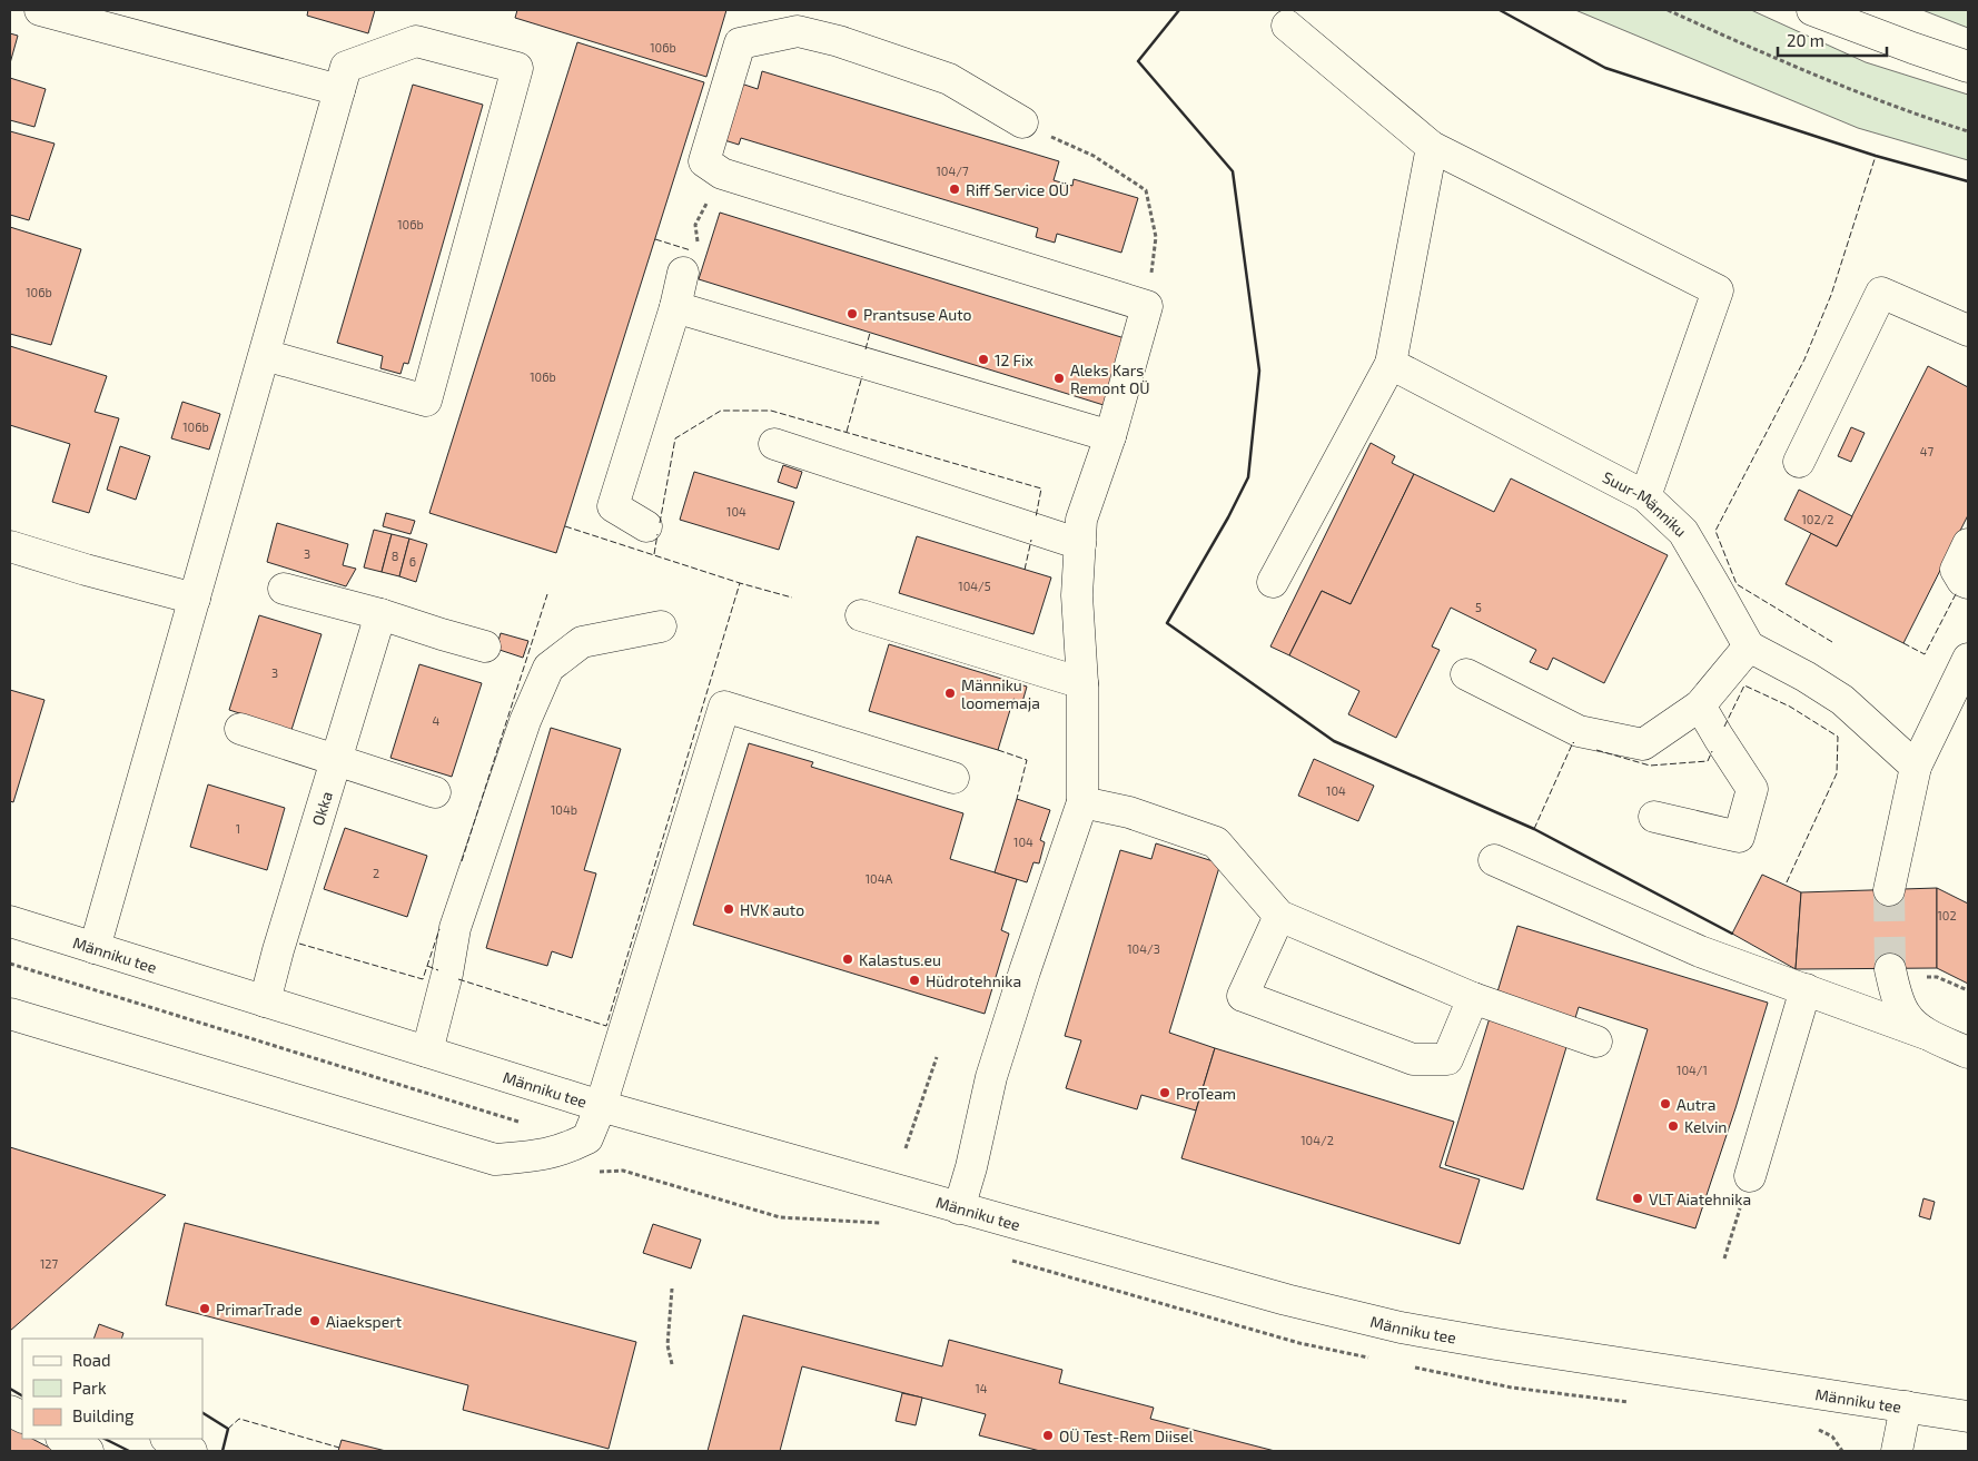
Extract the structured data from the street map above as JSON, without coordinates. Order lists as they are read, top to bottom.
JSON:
{
  "streets": {
    "street": ["Suur-Männiku", "Okka", "Männiku tee"]
  },
  "crossings": [
    ["Okka", "Männiku tee"]
  ],
  "places": [
    "Riff Service OÜ",
    "Prantsuse Auto",
    "12 Fix",
    "Aleks Kars Remont OÜ",
    "Männiku loomemaja",
    "HVK auto",
    "Kalastus.eu",
    "Hüdrotehnika",
    "ProTeam",
    "Autra",
    "Kelvin",
    "VLT Aiatehnika",
    "PrimarTrade",
    "Aiaekspert",
    "OÜ Test-Rem Diisel"
  ],
  "house_numbers": [
    "106b",
    "104/7",
    "106b",
    "106b",
    "106b",
    "106b",
    "47",
    "104",
    "102/2",
    "3",
    "8",
    "6",
    "104/5",
    "5",
    "3",
    "4",
    "104",
    "104b",
    "1",
    "104",
    "2",
    "104A",
    "102",
    "104/3",
    "104/1",
    "104/2",
    "127",
    "14"
  ],
  "legend": ["Road", "Park", "Building"],
  "scale_bar": "20 m"
}
